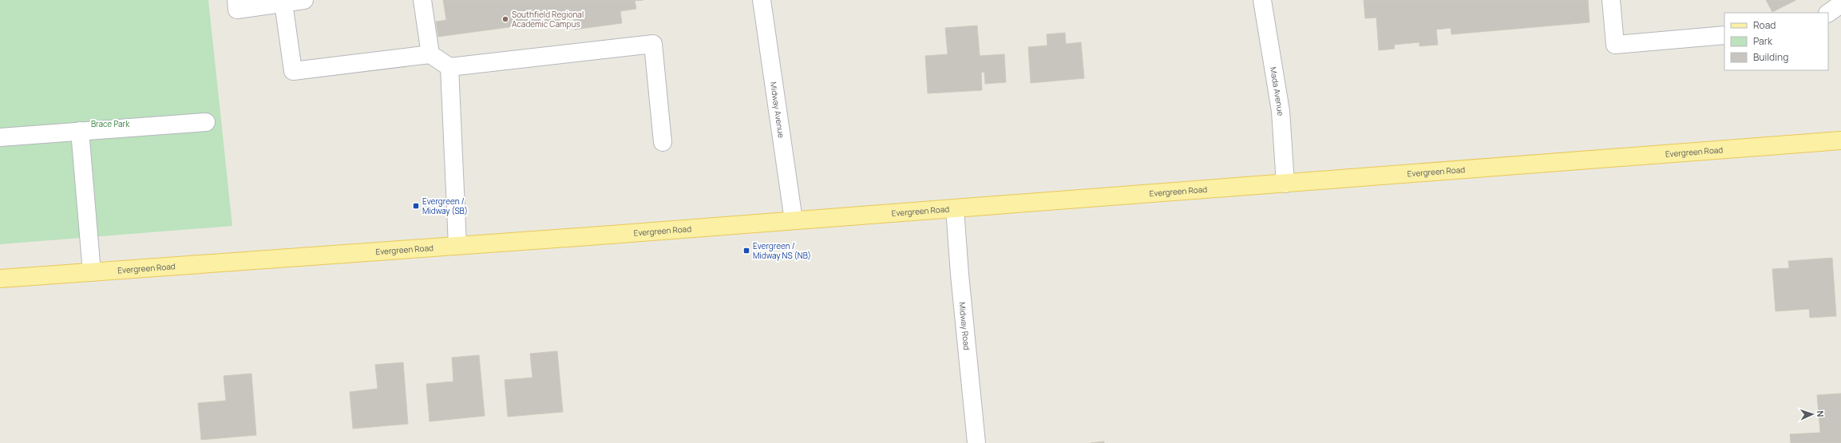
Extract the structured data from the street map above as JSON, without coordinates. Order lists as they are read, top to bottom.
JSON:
{
  "streets": {
    "main road": ["Evergreen Road"],
    "street": ["Mada Avenue", "Midway Avenue", "Midway Road"]
  },
  "crossings": [
    ["Mada Avenue", "Evergreen Road"],
    ["Midway Avenue", "Evergreen Road"],
    ["Evergreen Road", "Midway Road"]
  ],
  "parks": ["Brace Park"],
  "places": {
    "other": ["Southfield Regional Academic Campus"],
    "transit": ["Evergreen / Midway (SB)", "Evergreen / Midway NS (NB)"]
  },
  "legend": ["Road", "Park", "Building"],
  "north": "right"
}
